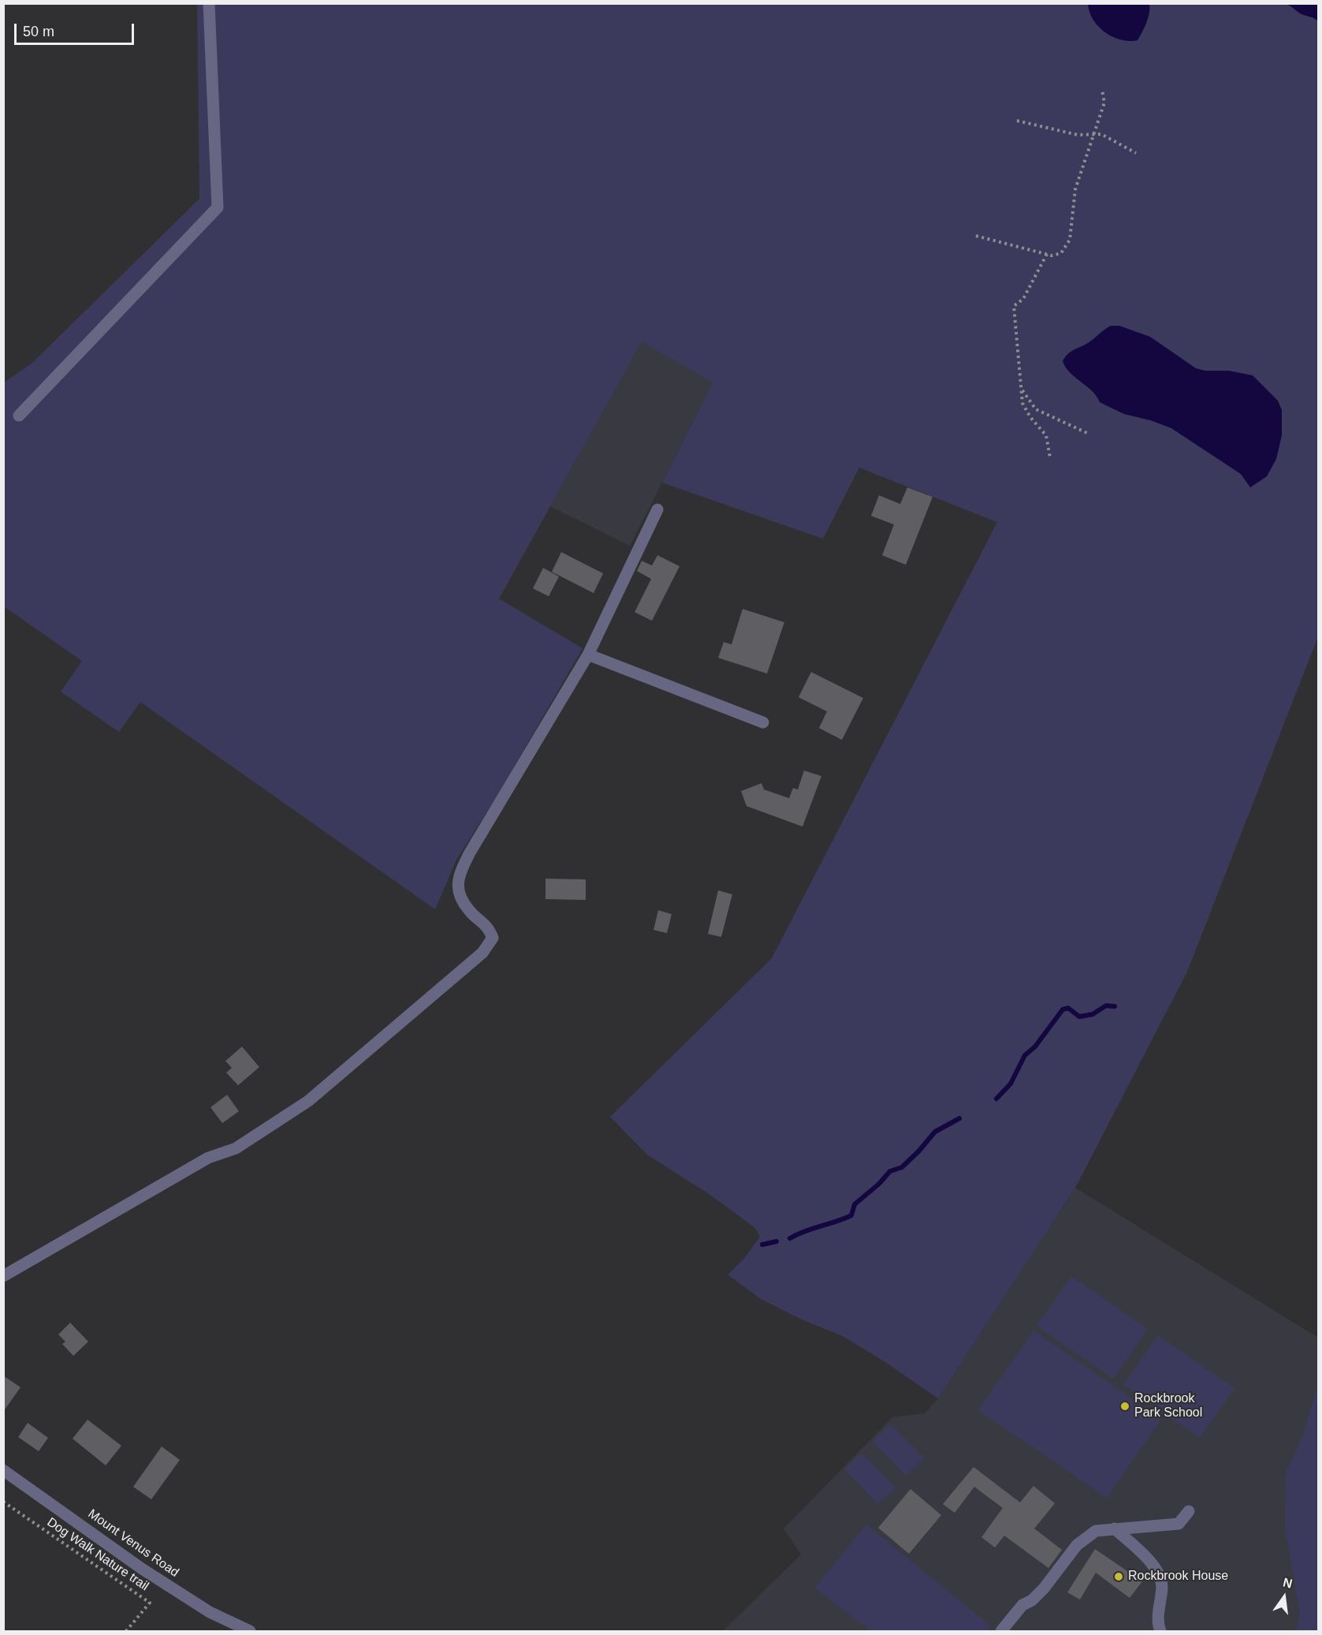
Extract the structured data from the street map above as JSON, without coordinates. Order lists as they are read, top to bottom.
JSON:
{
  "streets": {
    "street": ["Mount Venus Road"],
    "path": ["Dog Walk Nature trail"]
  },
  "places": ["Rockbrook Park School", "Rockbrook House"],
  "scale_bar": "50 m",
  "north": "top"
}
